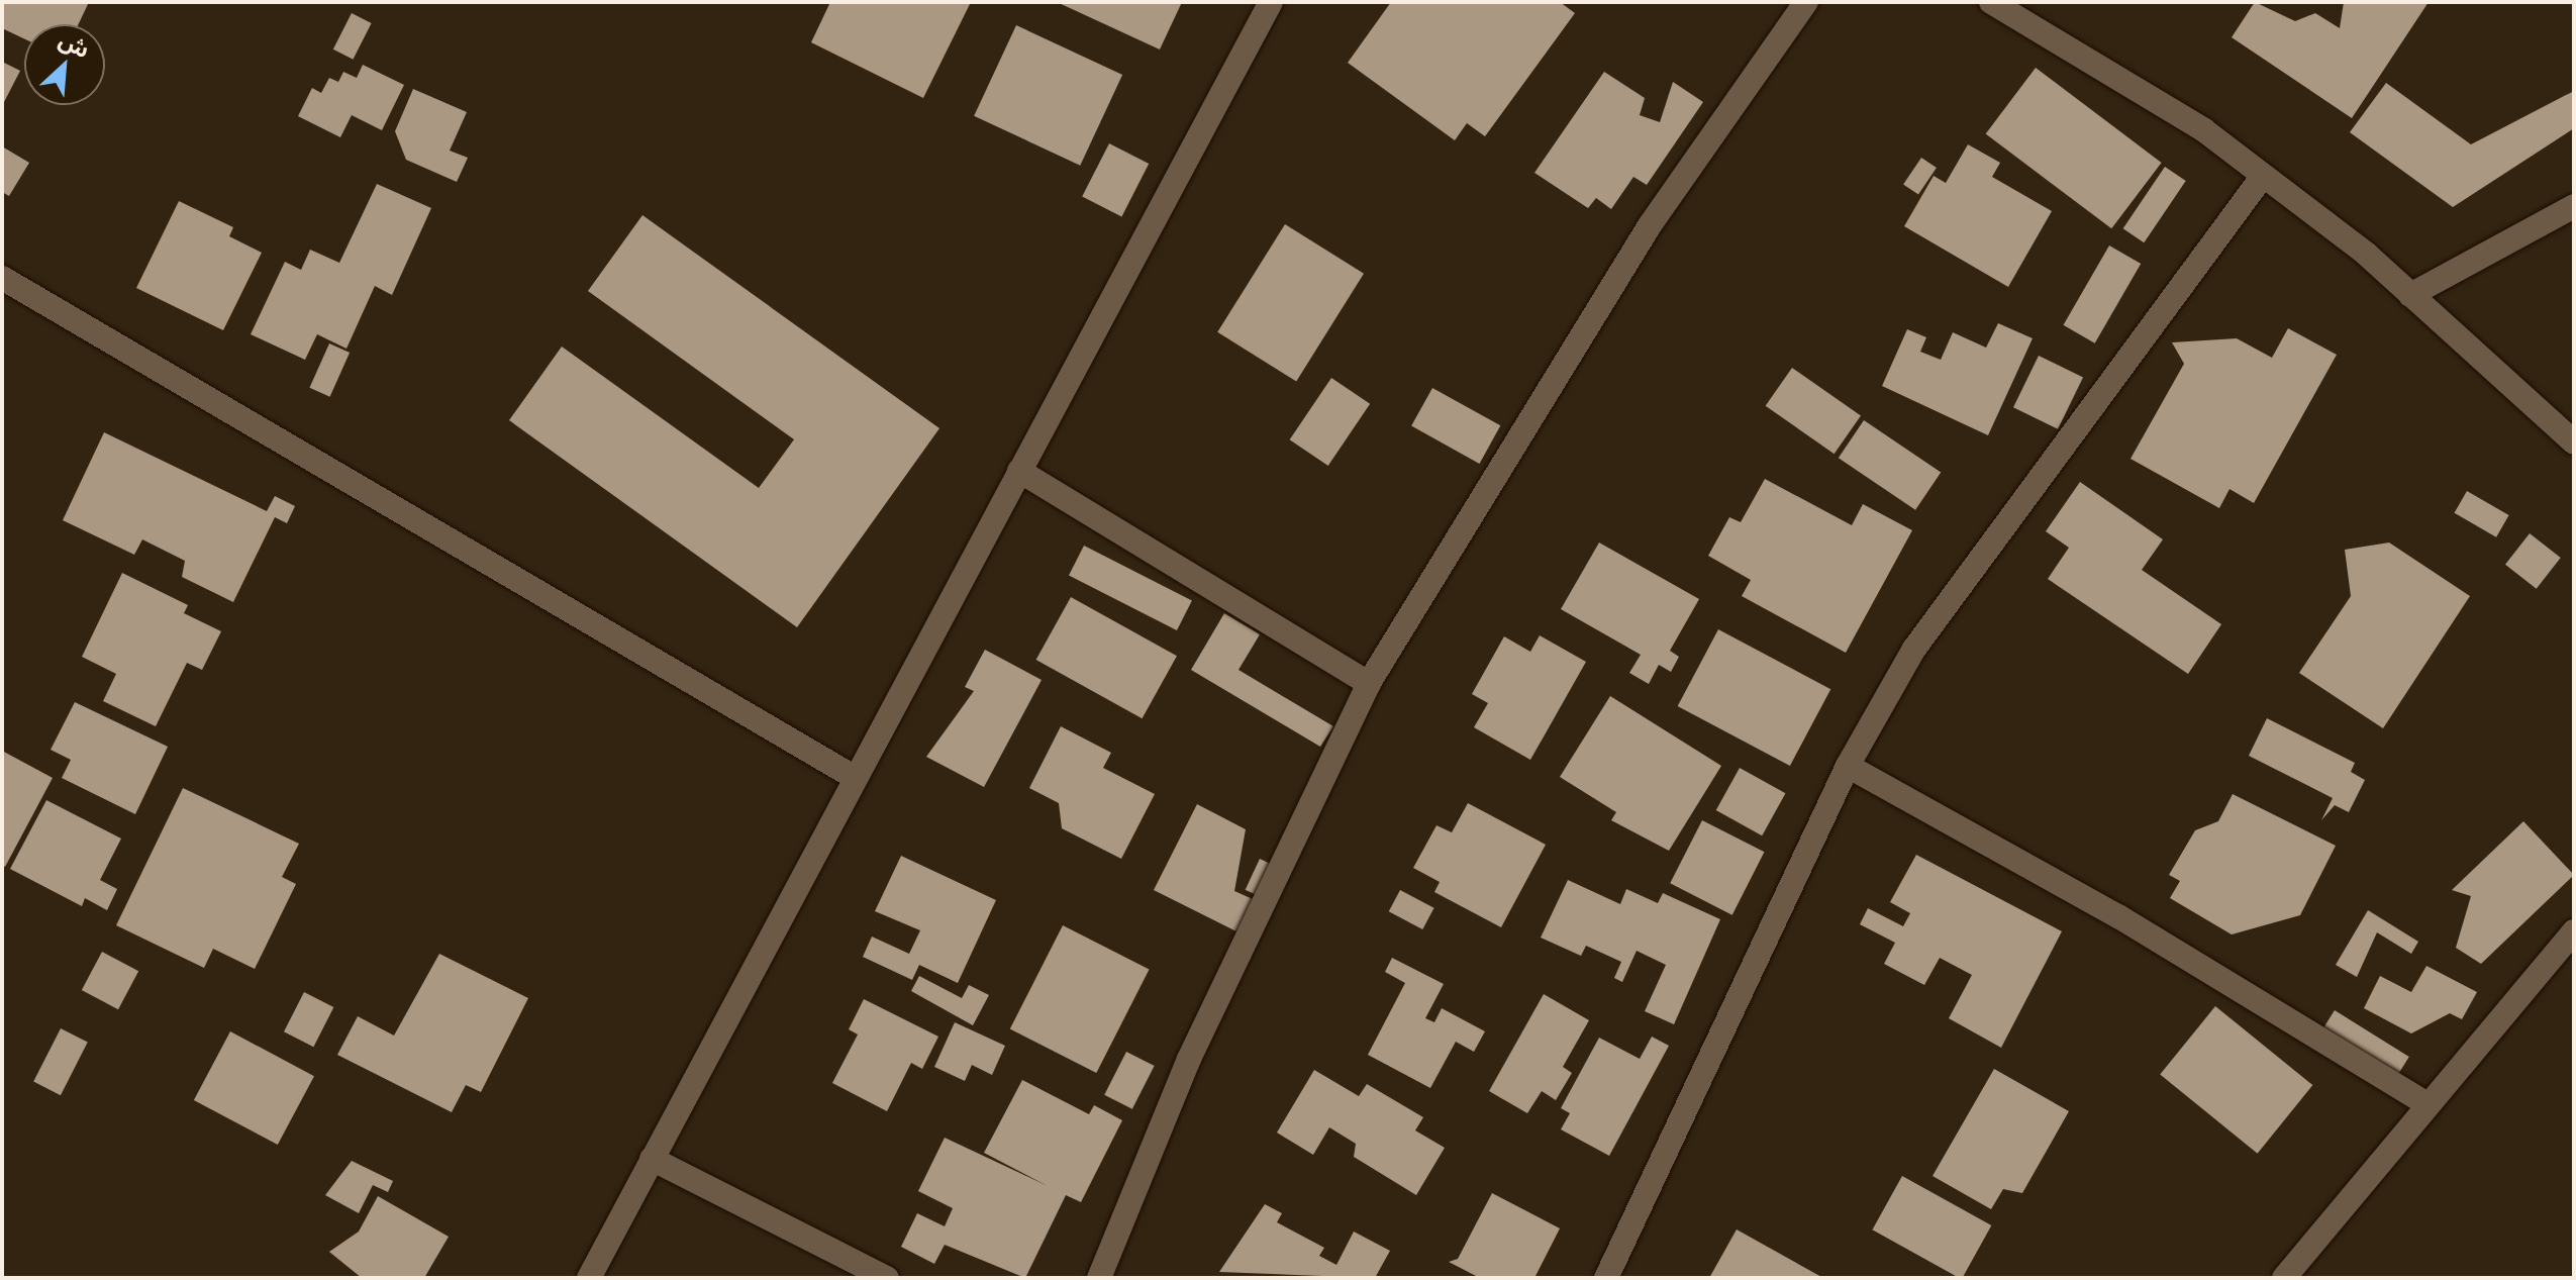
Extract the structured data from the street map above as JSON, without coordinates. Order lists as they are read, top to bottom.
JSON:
{
  "north": "top right"
}
